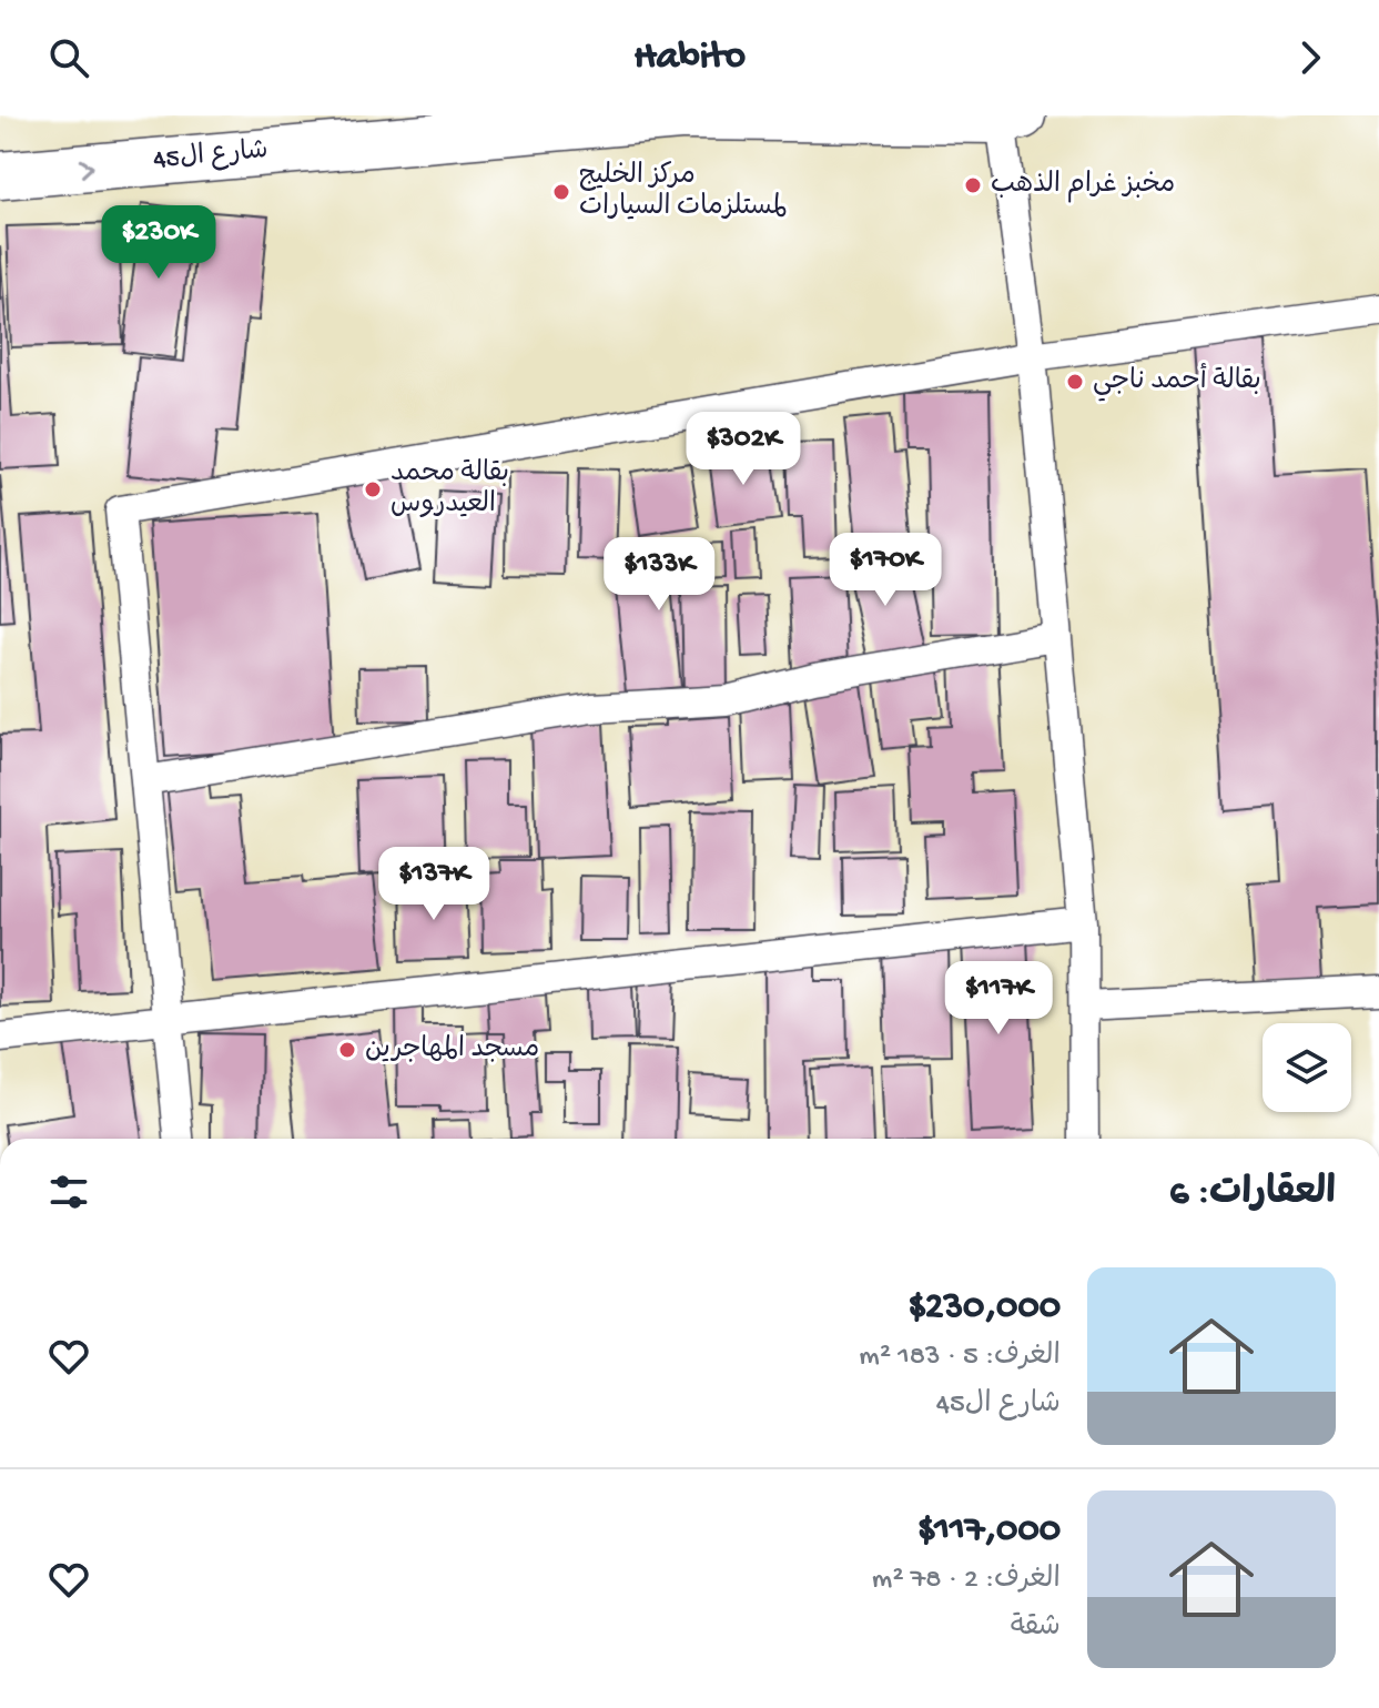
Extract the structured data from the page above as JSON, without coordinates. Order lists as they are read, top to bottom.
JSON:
{
  "streets": {
    "main road": ["شارع ال45"]
  },
  "one_way": ["شارع ال45"],
  "places": [
    "مخبز غرام الذهب",
    "مركز الخليج لمستلزمات السيارات",
    "بقالة أحمد ناجي",
    "بقالة محمد العيدروس",
    "مسجد المهاجرين"
  ],
  "page": {
    "header": "Habito",
    "price": [
      "$230K",
      "$302K",
      "$170K",
      "$133K",
      "$137K",
      "$117K"
    ],
    "heading": "العقارات: 6",
    "list": [
      {
        "name": "$230,000",
        "note": "الغرف: 5 · 183 m² · شارع ال45"
      },
      {
        "name": "$117,000",
        "note": "الغرف: 2 · 78 m² · شقة"
      }
    ]
  }
}
